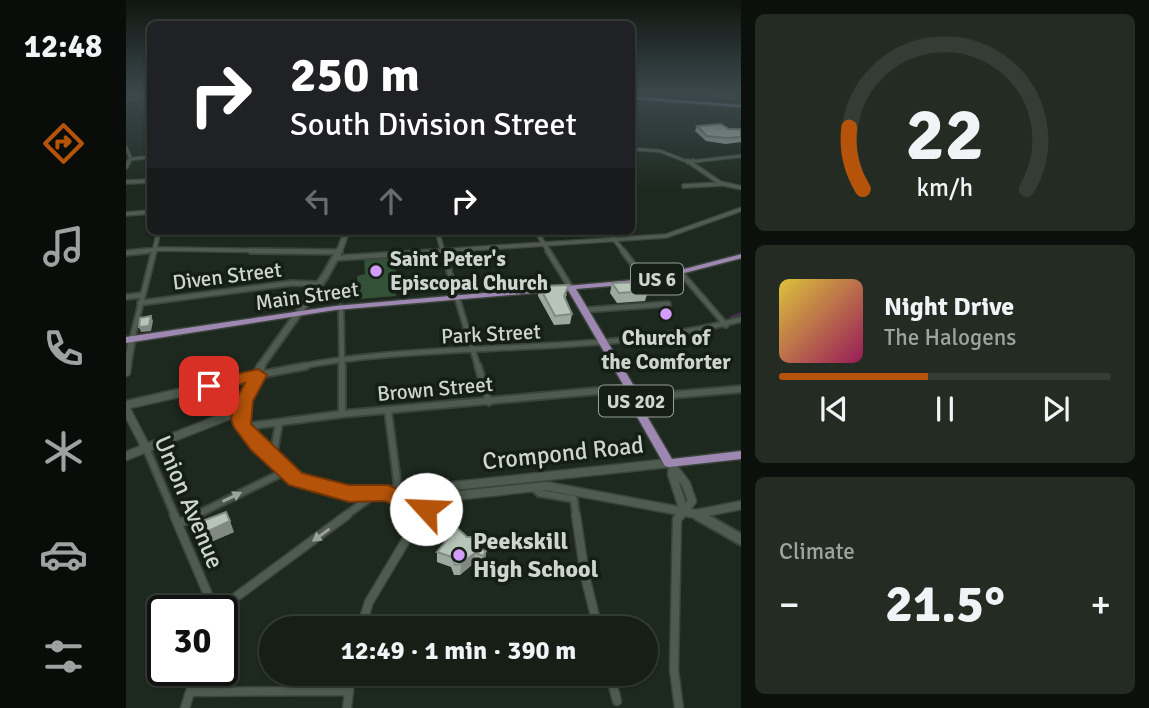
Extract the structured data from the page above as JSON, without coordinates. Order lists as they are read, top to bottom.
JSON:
{
  "streets": {
    "main road": [
      "US 6",
      "Main Street",
      "US 202",
      "Crompond Road"
    ],
    "street": [
      "Diven Street",
      "Park Street",
      "Brown Street",
      "Union Avenue"
    ]
  },
  "crossings": [
    ["Main Street", "US 202"],
    ["Park Street", "US 202"],
    ["Brown Street", "US 202"],
    ["US 202", "Crompond Road"]
  ],
  "places": ["Saint Peter's Episcopal Church", "Church of the Comforter", "Peekskill High School"],
  "page": {
    "tabs": "12:48",
    "turn": ["250 m", "South Division Street"],
    "song": ["Night Drive", "The Halogens"],
    "tile": "Climate",
    "heat": ["−", "21.5°", "+"],
    "limit": "30",
    "trip": "12:49 · 1 min · 390 m",
    "gauge": ["22", "km/h"]
  }
}
